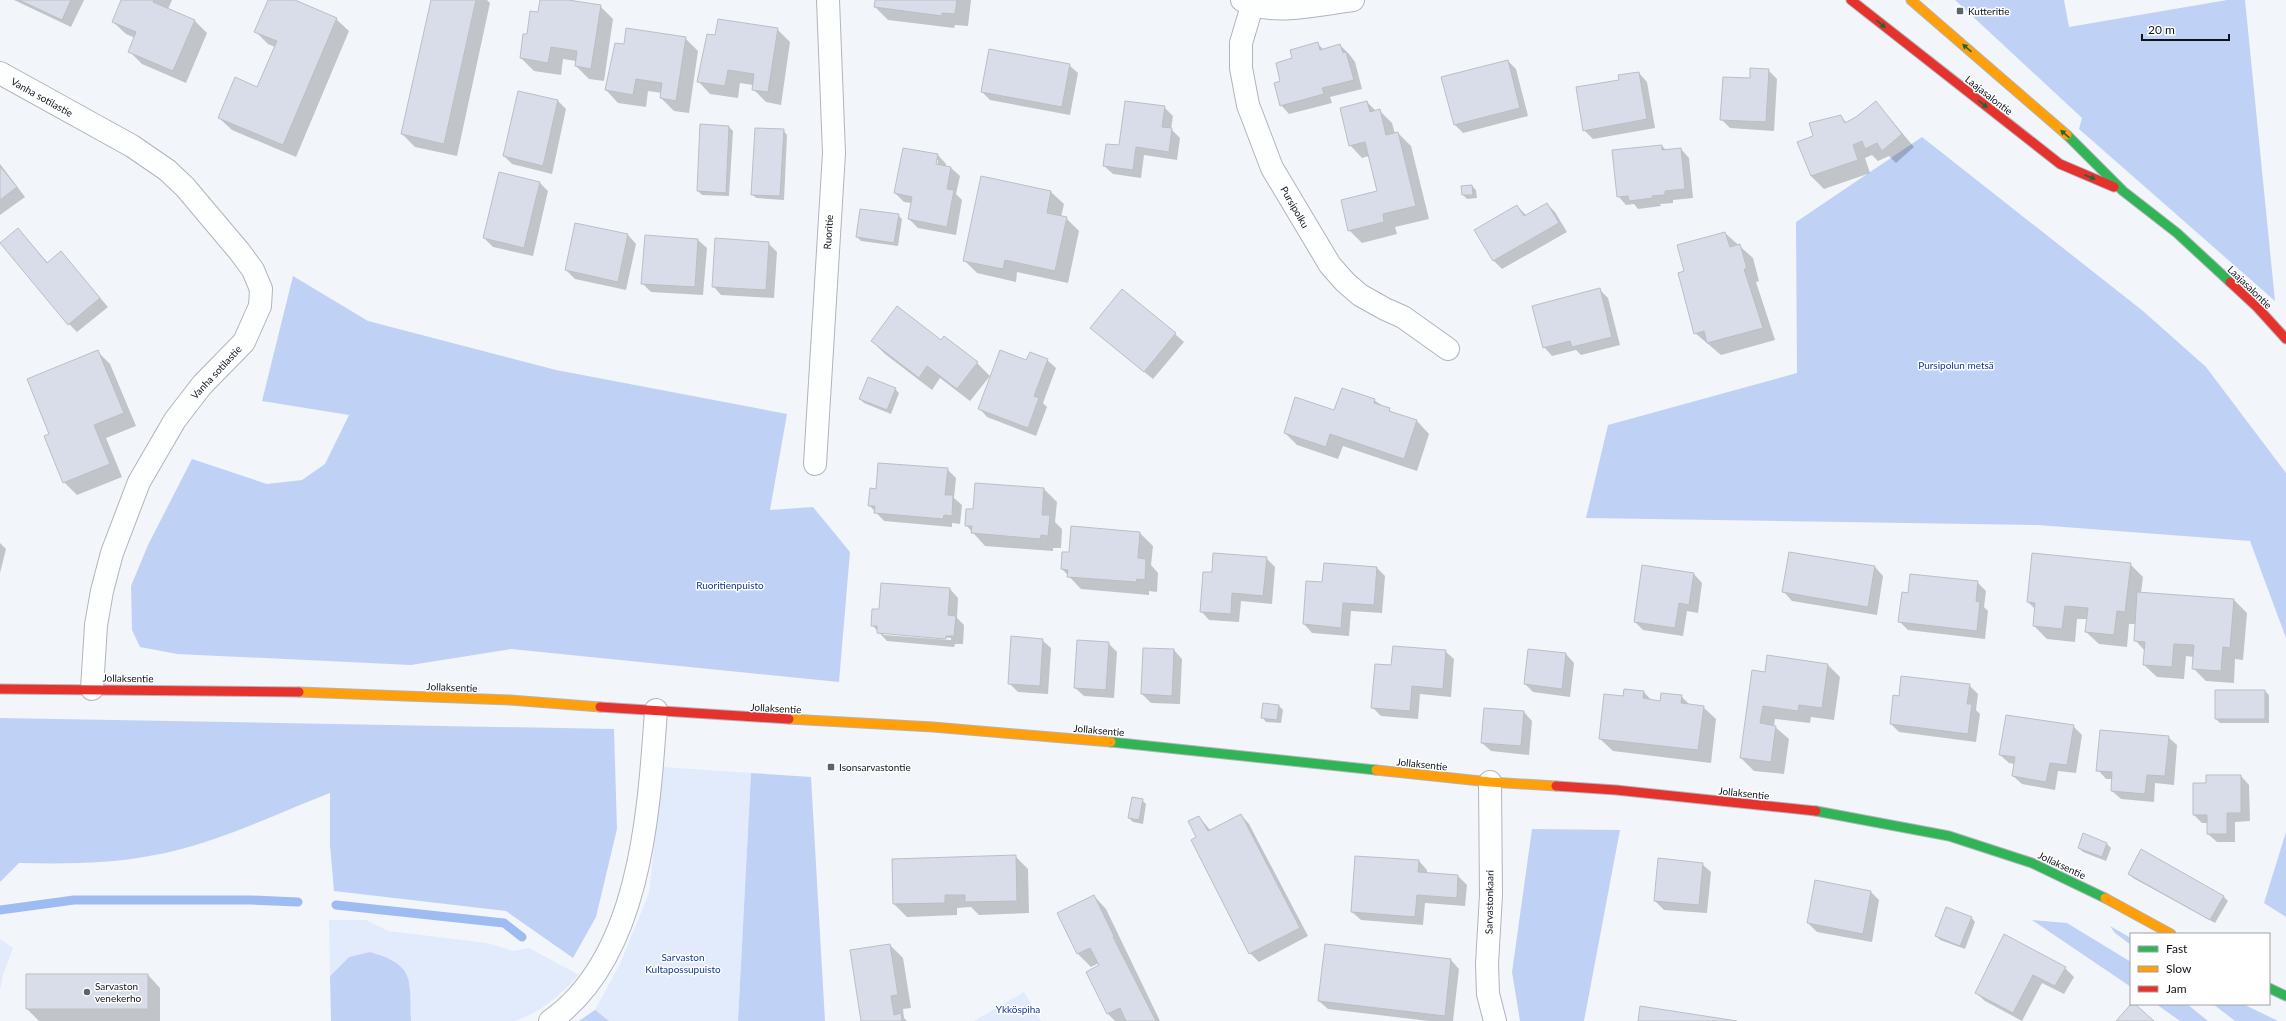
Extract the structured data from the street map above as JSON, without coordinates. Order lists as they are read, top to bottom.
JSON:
{
  "streets": {
    "main road": ["Laajasalontie", "Jollaksentie"],
    "street": [
      "Vanha sotilastie",
      "Pursipolku",
      "Ruoritie",
      "Sarvastonkaari"
    ]
  },
  "crossings": [
    ["Vanha sotilastie", "Jollaksentie"],
    ["Jollaksentie", "Sarvastonkaari"]
  ],
  "parks": [
    "Pursipolun metsä",
    "Ruoritienpuisto",
    "Sarvaston Kultapossupuisto",
    "Ykköspiha"
  ],
  "places": {
    "transit": ["Kutteritie", "Isonsarvastontie"],
    "other": ["Sarvaston venekerho"]
  },
  "legend": ["Fast", "Slow", "Jam"],
  "scale_bar": "20 m"
}
